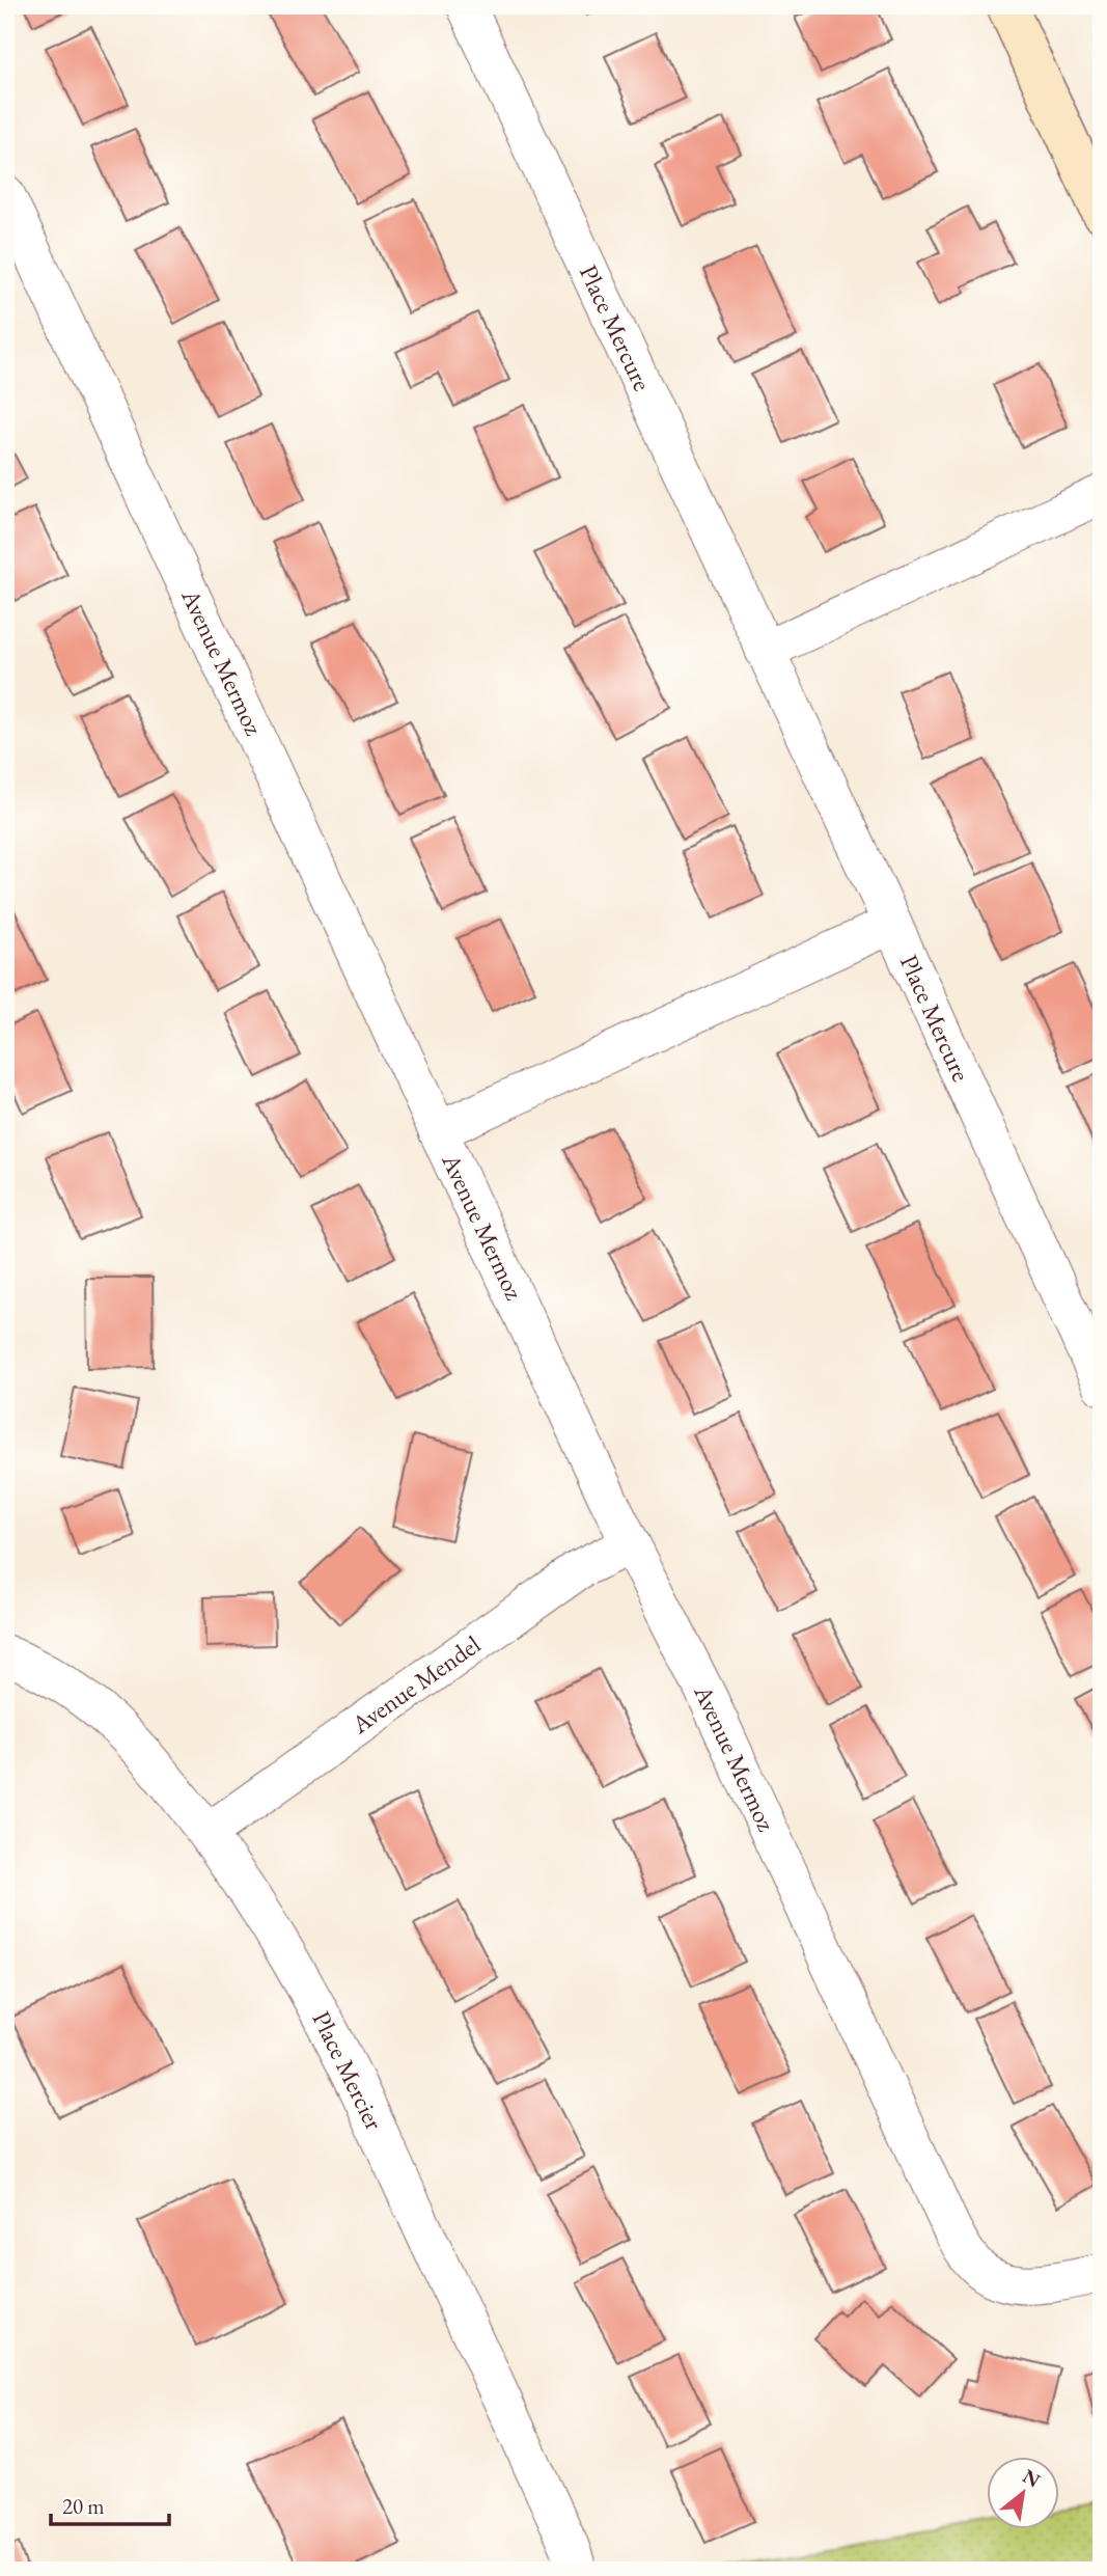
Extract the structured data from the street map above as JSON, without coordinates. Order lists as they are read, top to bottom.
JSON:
{
  "streets": {
    "street": [
      "Place Mercure",
      "Avenue Mermoz",
      "Avenue Mendel",
      "Place Mercier"
    ]
  },
  "crossings": [
    ["Place Mercure", "Avenue Mermoz"],
    ["Avenue Mermoz", "Avenue Mendel"],
    ["Avenue Mendel", "Place Mercier"]
  ],
  "scale_bar": "20 m",
  "north": "top right"
}
